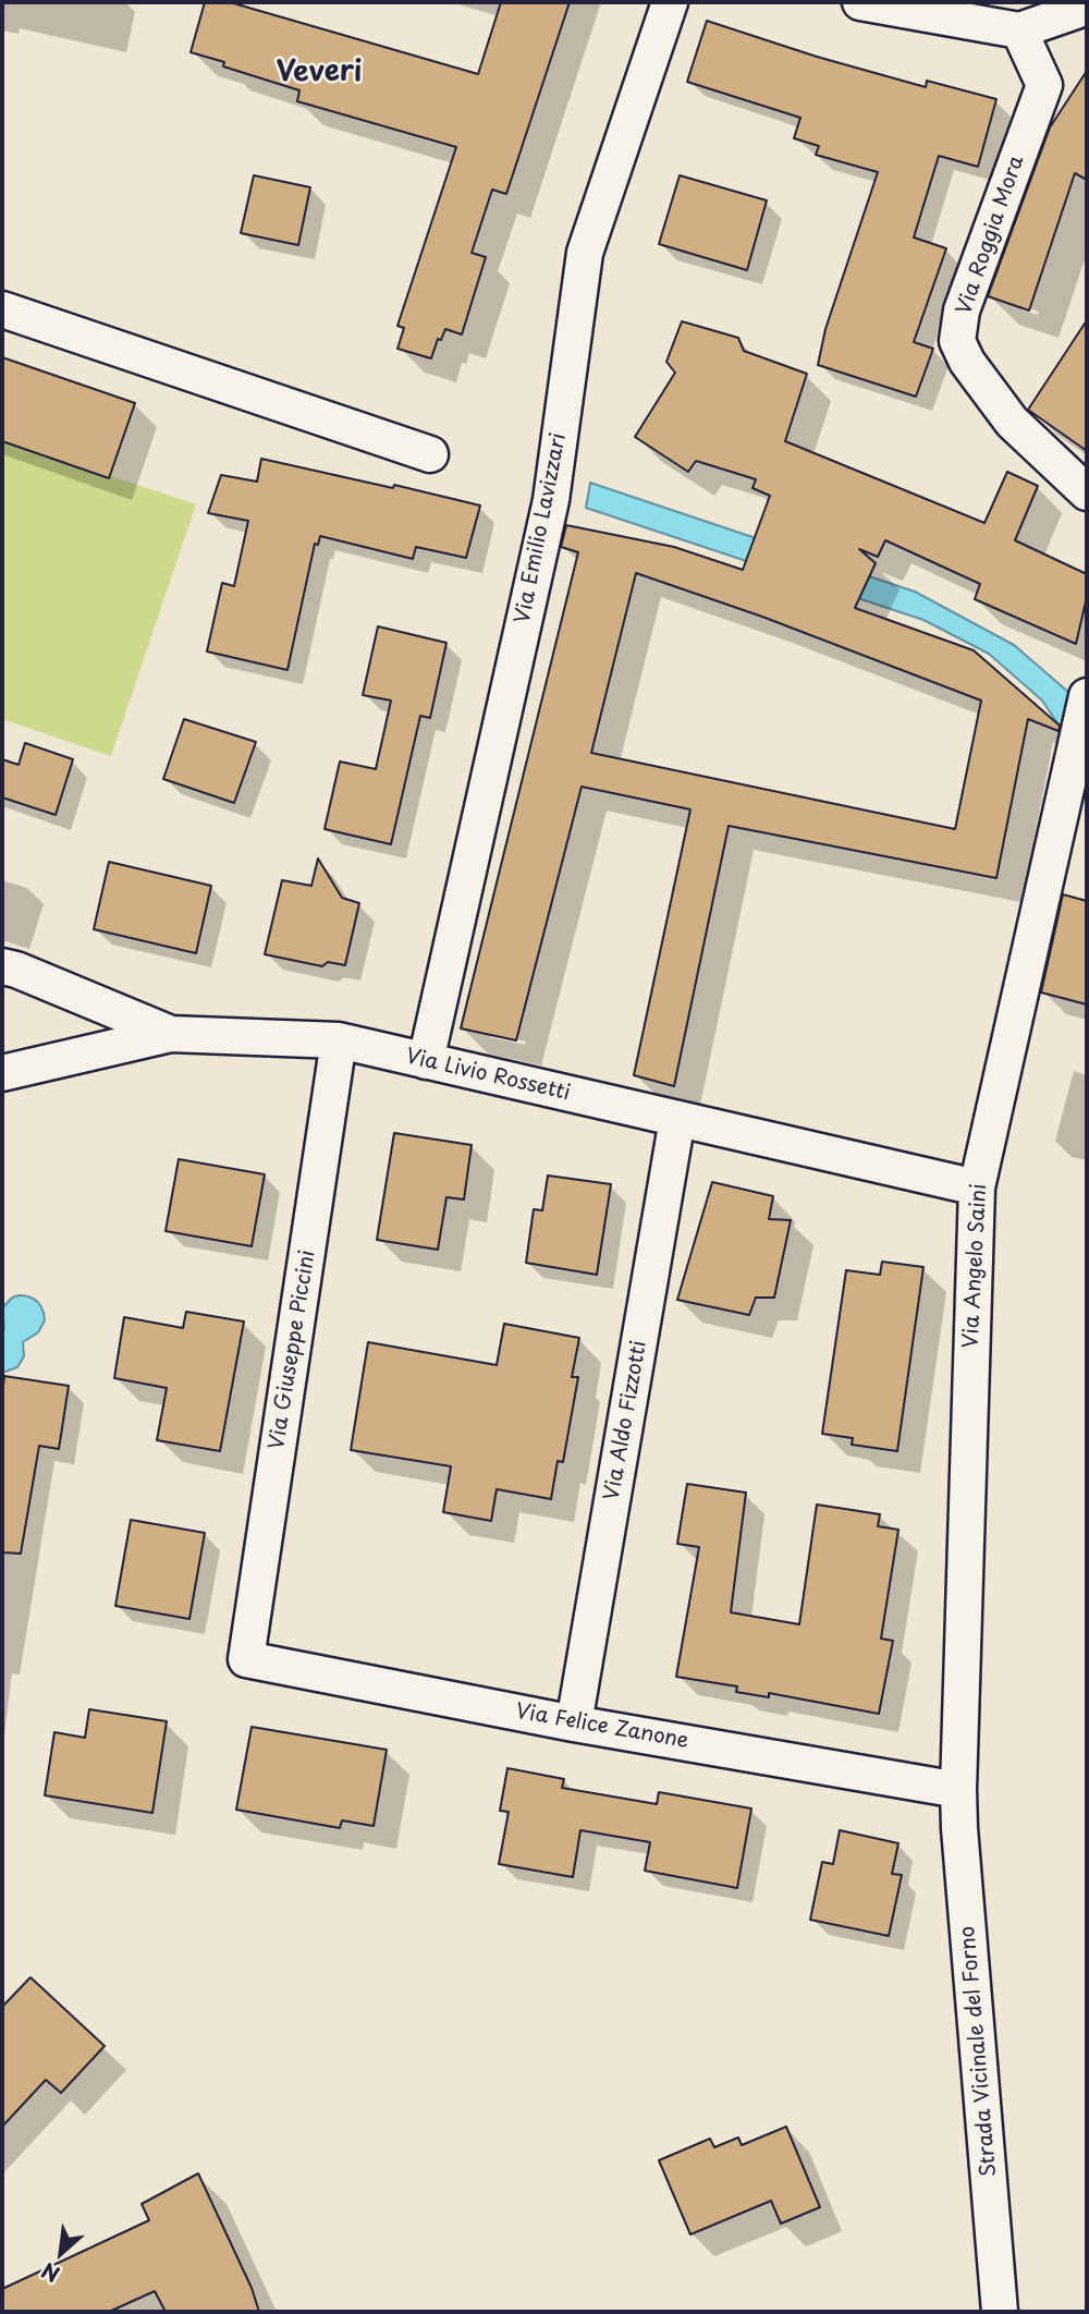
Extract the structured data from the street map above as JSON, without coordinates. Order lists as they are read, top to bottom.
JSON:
{
  "streets": {
    "street": [
      "Via Roggia Mora",
      "Via Emilio Lavizzari",
      "Via Livio Rossetti",
      "Via Angelo Saini",
      "Via Giuseppe Piccini",
      "Via Aldo Fizzotti",
      "Via Felice Zanone",
      "Strada Vicinale del Forno"
    ]
  },
  "crossings": [
    ["Via Emilio Lavizzari", "Via Livio Rossetti"],
    ["Via Livio Rossetti", "Via Angelo Saini"],
    ["Via Livio Rossetti", "Via Giuseppe Piccini"],
    ["Via Livio Rossetti", "Via Aldo Fizzotti"],
    ["Via Angelo Saini", "Via Felice Zanone"],
    ["Via Angelo Saini", "Strada Vicinale del Forno"],
    ["Via Giuseppe Piccini", "Via Felice Zanone"],
    ["Via Aldo Fizzotti", "Via Felice Zanone"],
    ["Via Felice Zanone", "Strada Vicinale del Forno"]
  ],
  "districts": ["Veveri"],
  "north": "bottom left"
}
